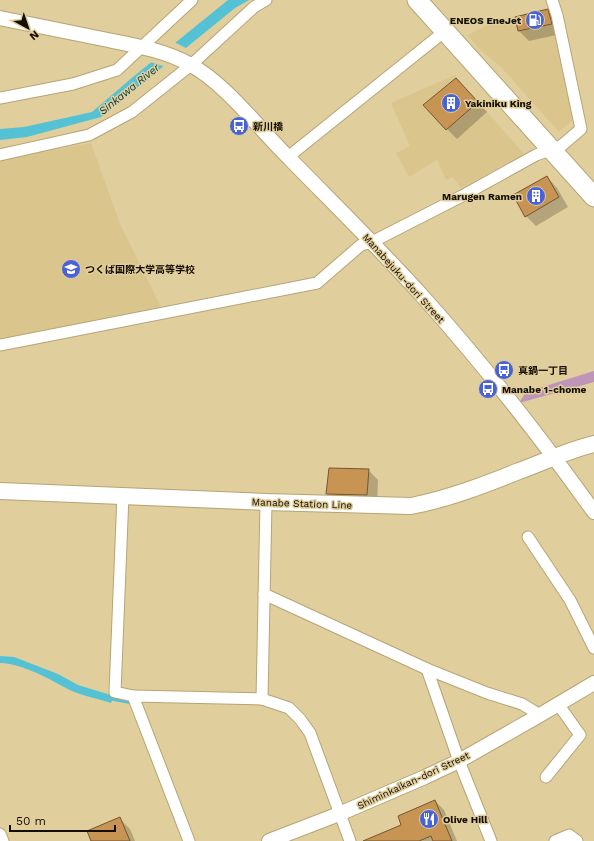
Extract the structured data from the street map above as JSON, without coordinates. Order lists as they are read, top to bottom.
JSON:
{
  "streets": {
    "main road": ["Manabe Station Line"],
    "street": ["Manabejuku-dori Street", "Shiminkaikan-dori Street"]
  },
  "crossings": [
    ["Manabejuku-dori Street", "Manabe Station Line"]
  ],
  "water": ["Sinkawa River"],
  "places": {
    "fuel station": ["ENEOS EneJet"],
    "building": ["Yakiniku King", "Marugen Ramen"],
    "bus stop": ["新川橋", "真鍋一丁目", "Manabe 1-chome"],
    "school or university": ["つくば国際大学高等学校"],
    "restaurant": ["Olive Hill"]
  },
  "scale_bar": "50 m",
  "north": "bottom right"
}
